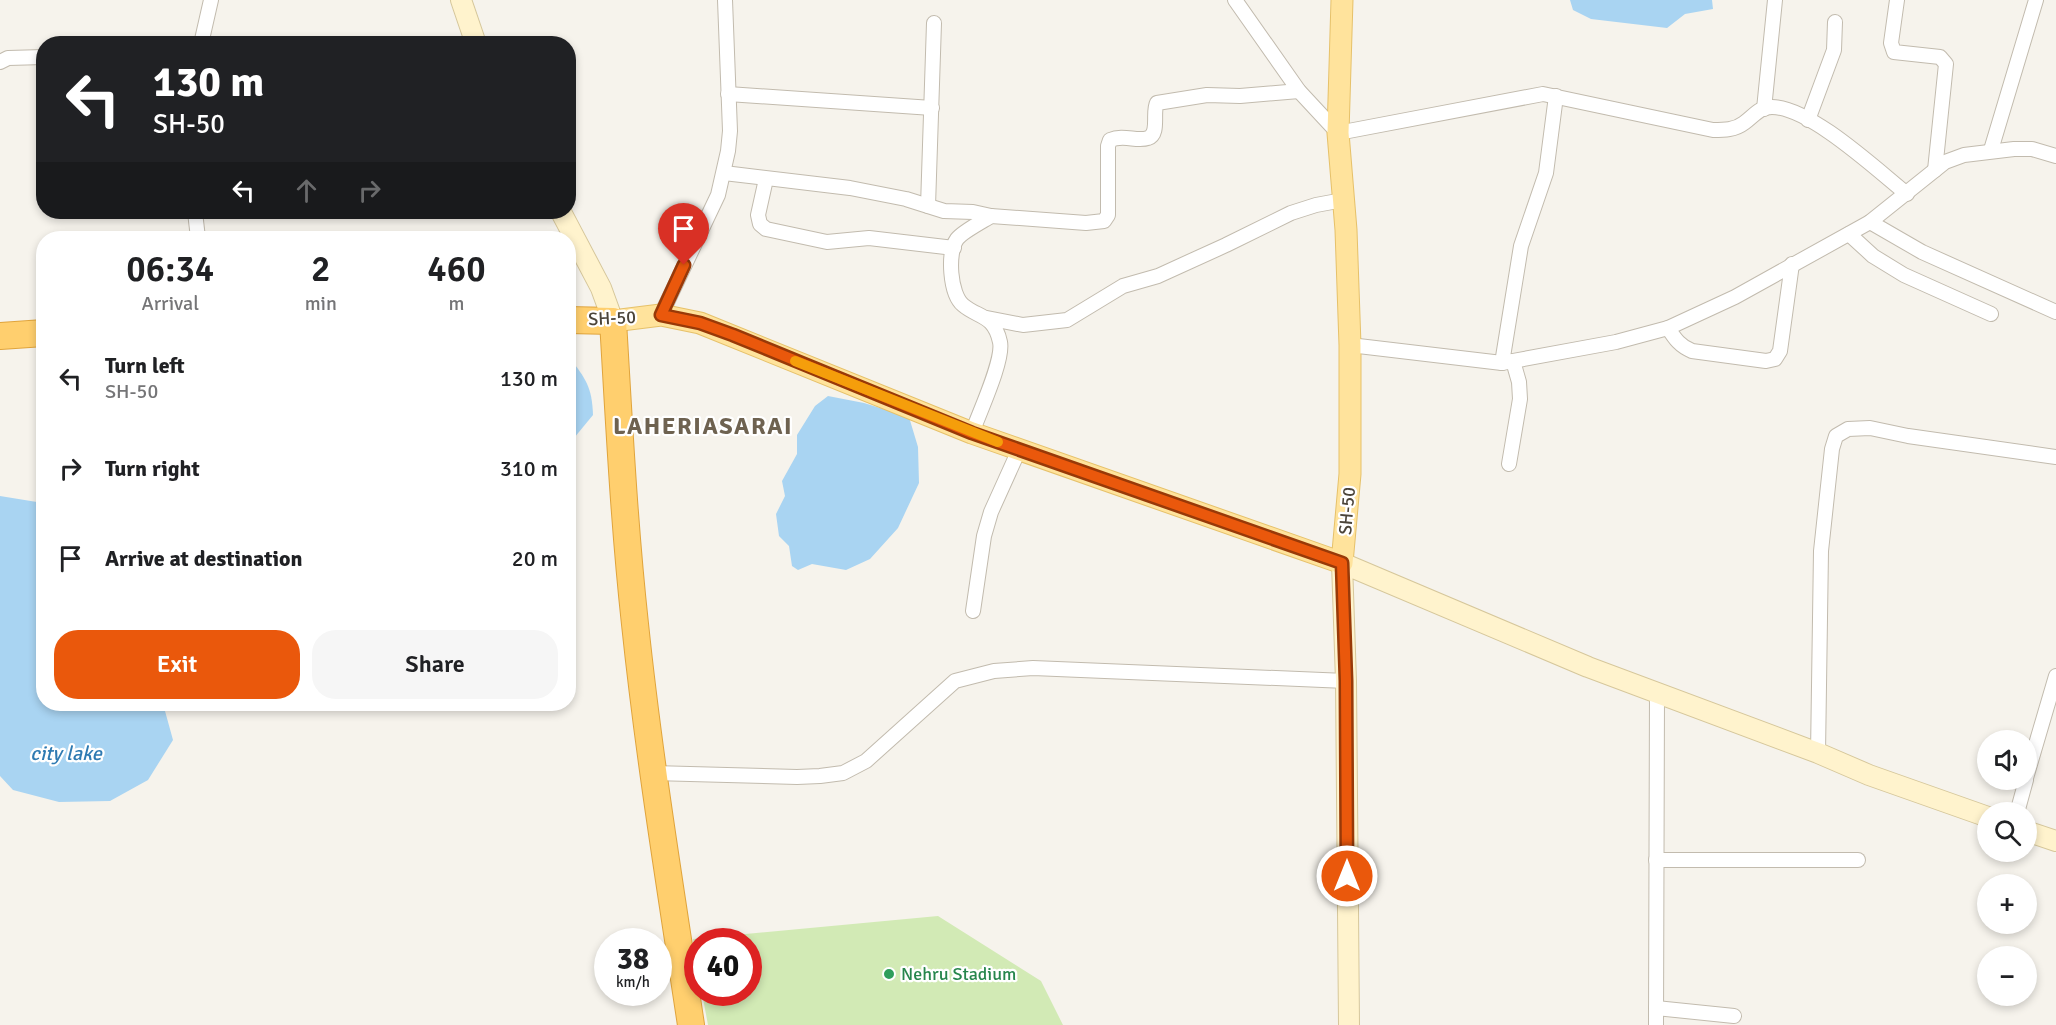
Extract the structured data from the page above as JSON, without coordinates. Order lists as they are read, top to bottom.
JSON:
{
  "streets": {
    "highway": ["SH-50"]
  },
  "districts": ["LAHERIASARAI"],
  "water": ["city lake"],
  "places": ["Nehru Stadium"],
  "page": {
    "turn": ["130 m", "SH-50"],
    "eta": [
      "06:34",
      "Arrival",
      "2",
      "min",
      "460",
      "m"
    ],
    "list": [
      {
        "name": "Turn left",
        "note": "SH-50",
        "value": "130 m"
      },
      {
        "name": "Turn right",
        "value": "310 m"
      },
      {
        "name": "Arrive at destination",
        "value": "20 m"
      }
    ],
    "buttons": ["Exit", "Share"],
    "map_buttons": ["+", "−"],
    "speed": "38 km/h",
    "limit": "40"
  }
}
